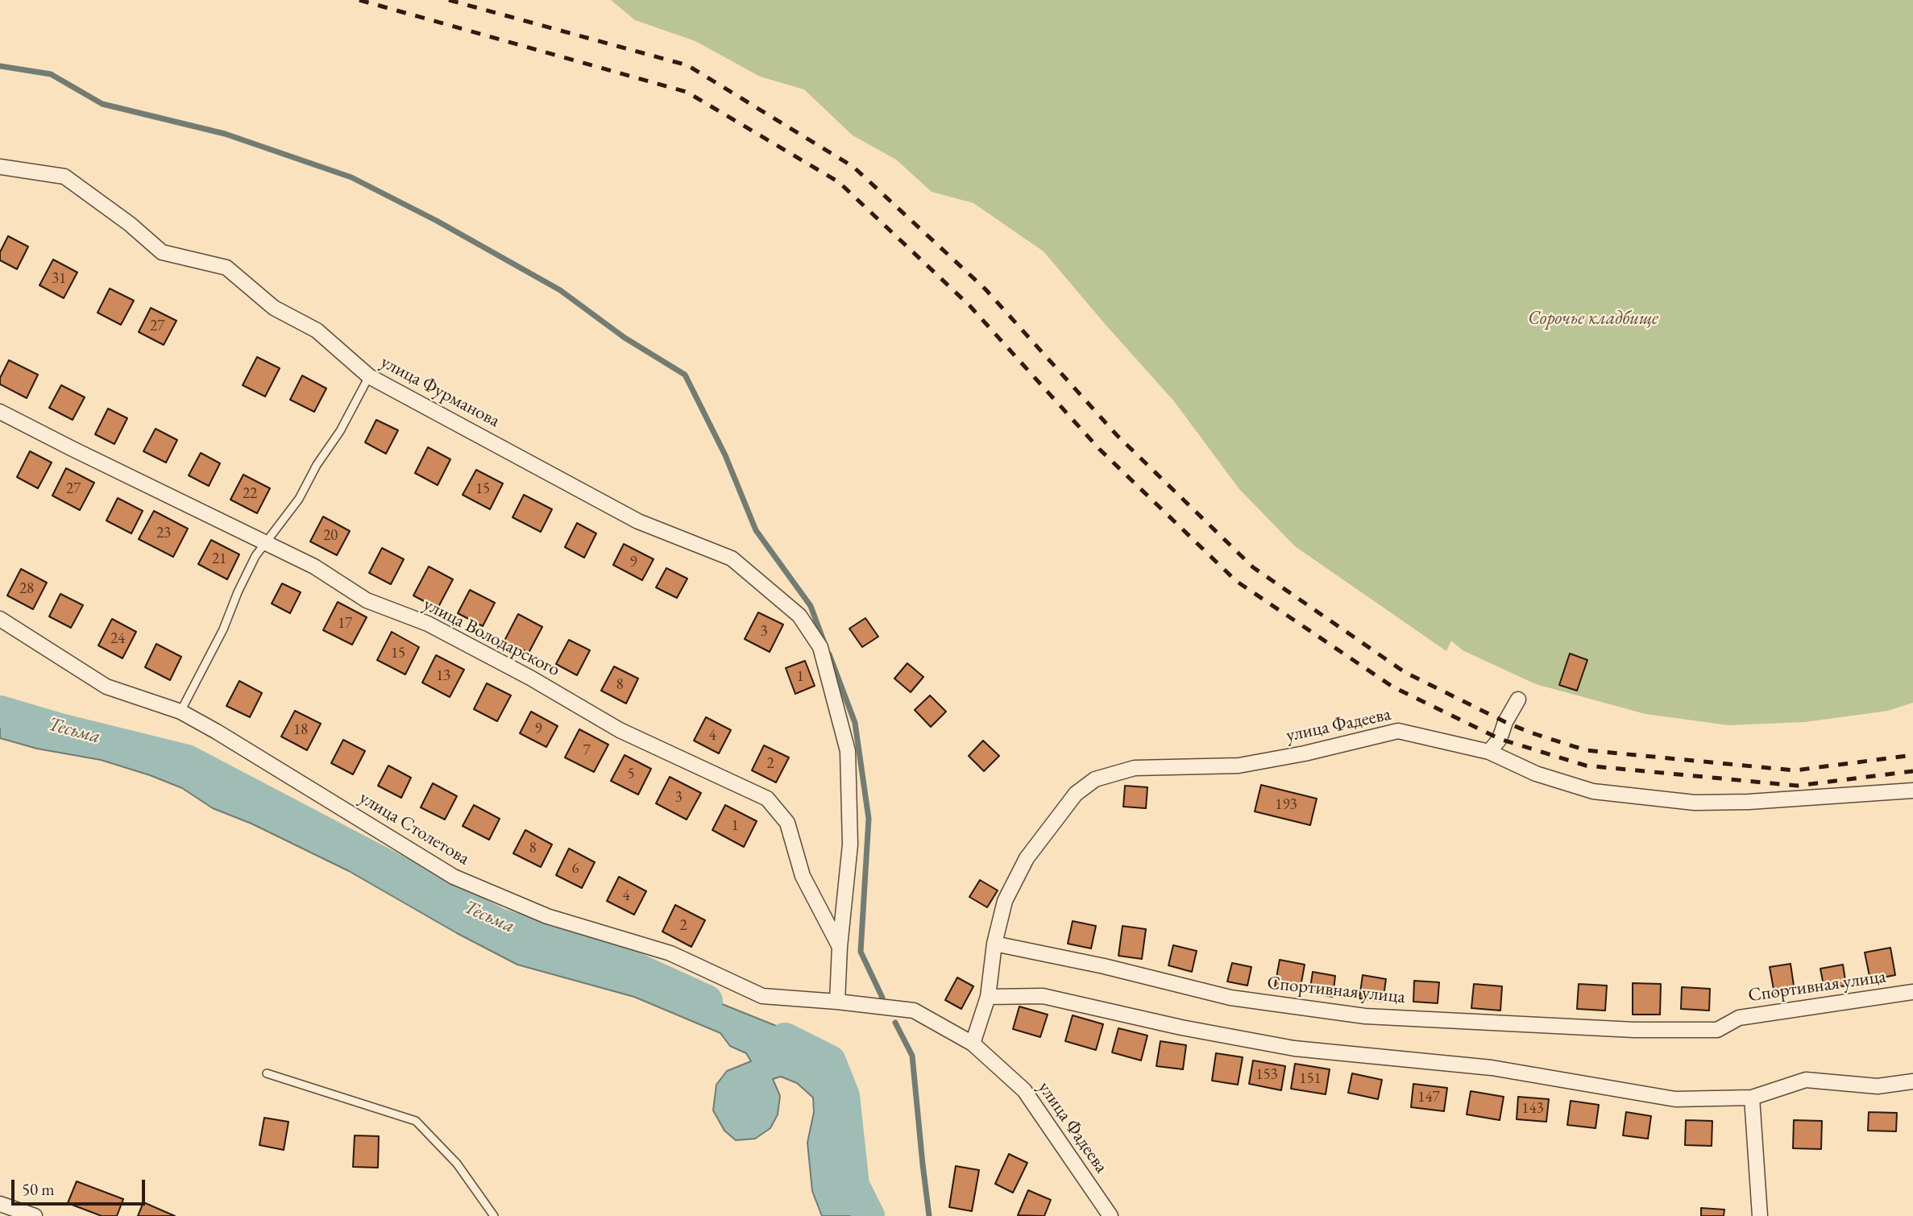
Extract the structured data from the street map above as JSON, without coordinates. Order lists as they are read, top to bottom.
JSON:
{
  "streets": {
    "street": [
      "улица Фурманова",
      "улица Володарского",
      "улица Фадеева",
      "улица Столетова",
      "Спортивная улица"
    ]
  },
  "crossings": [
    ["улица Фурманова", "улица Володарского"],
    ["улица Володарского", "улица Столетова"],
    ["улица Фадеева", "улица Столетова"],
    ["улица Фадеева", "Спортивная улица"]
  ],
  "water": ["Тесьма"],
  "parks": ["Сорочье кладбище"],
  "house_numbers": [
    "31",
    "27",
    "27",
    "15",
    "22",
    "23",
    "20",
    "21",
    "9",
    "28",
    "17",
    "3",
    "24",
    "15",
    "13",
    "1",
    "8",
    "9",
    "18",
    "4",
    "7",
    "2",
    "5",
    "3",
    "193",
    "1",
    "8",
    "6",
    "4",
    "2",
    "153",
    "151",
    "147",
    "143"
  ],
  "scale_bar": "50 m"
}
